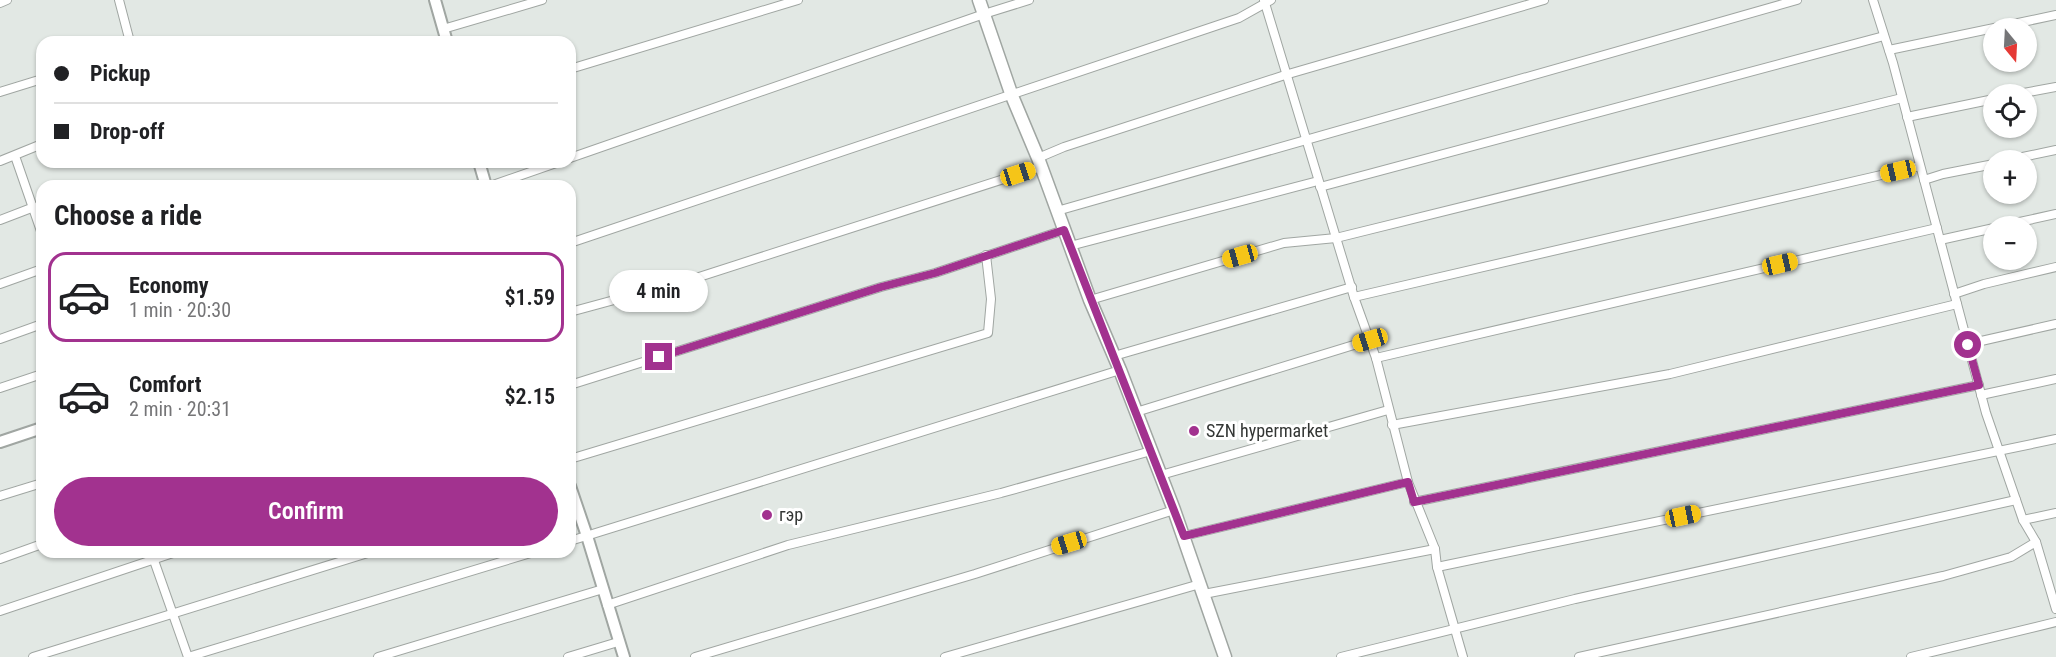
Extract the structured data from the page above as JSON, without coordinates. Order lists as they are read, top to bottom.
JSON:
{
  "places": ["SZN hypermarket", "гэр"],
  "north": "bottom",
  "page": {
    "map_buttons": ["+", "−"],
    "banner": ["Pickup", "Drop-off"],
    "heading": "Choose a ride",
    "list": [
      {
        "name": "Economy",
        "note": "1 min · 20:30",
        "value": "$1.59"
      },
      {
        "name": "Comfort",
        "note": "2 min · 20:31",
        "value": "$2.15"
      }
    ],
    "bubble": "4 min",
    "buttons": "Confirm"
  }
}
